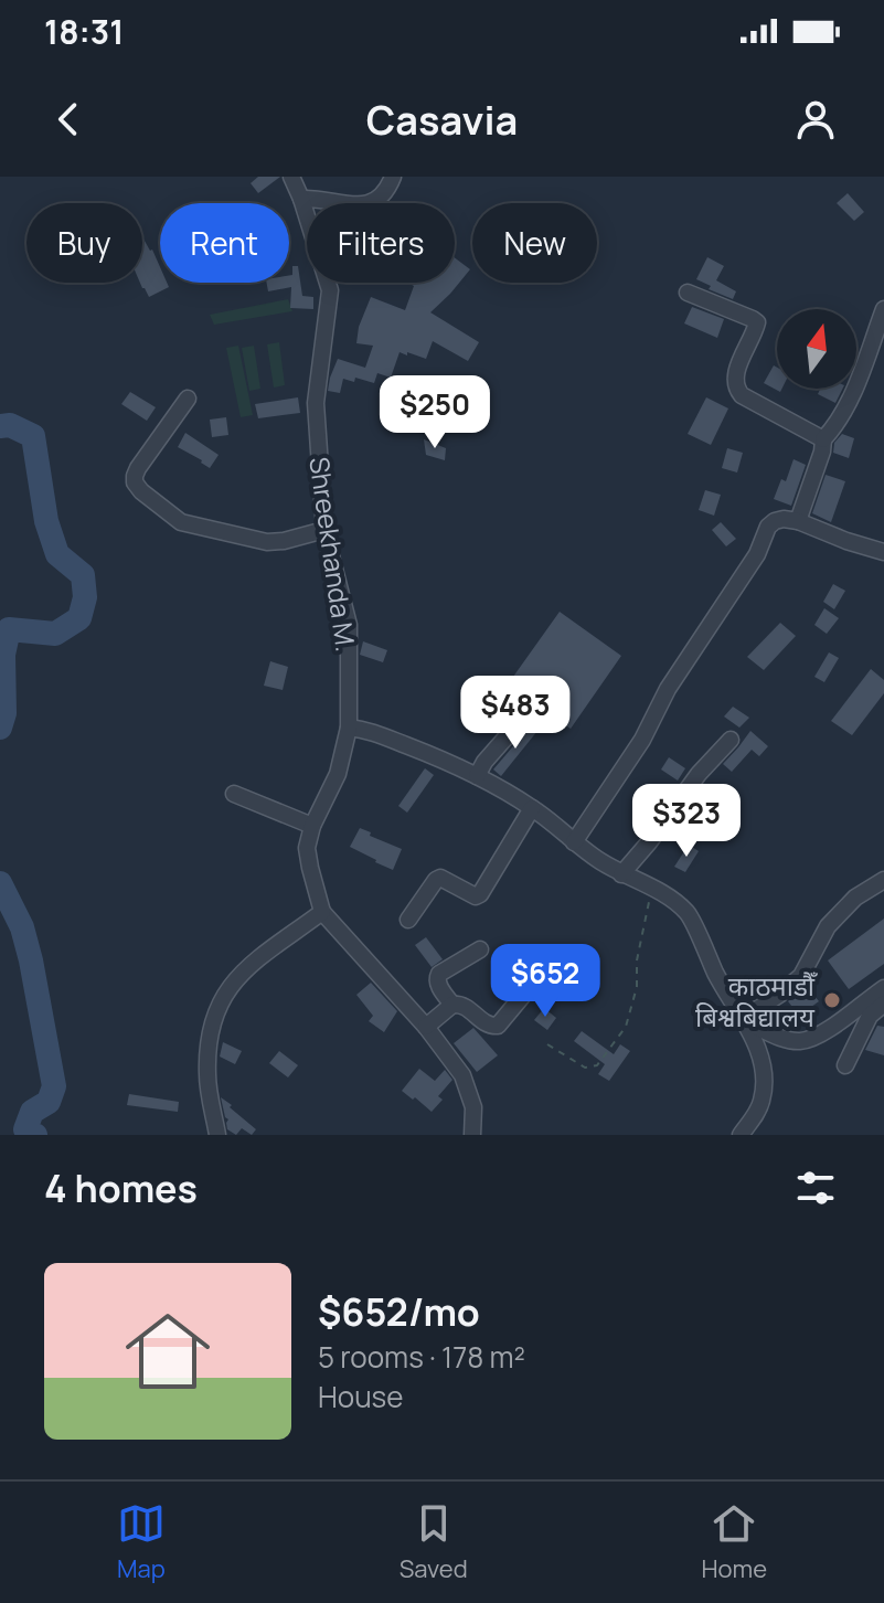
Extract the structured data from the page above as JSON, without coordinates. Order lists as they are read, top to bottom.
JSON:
{
  "streets": {
    "street": ["Shreekhanda M."]
  },
  "places": ["काठमाडौँ बिश्वबिद्यालय"],
  "north": "top",
  "page": {
    "status": "18:31",
    "header": "Casavia",
    "chip": [
      "Buy",
      "Rent",
      "Filters",
      "New"
    ],
    "price": [
      "$250",
      "$483",
      "$323",
      "$652"
    ],
    "heading": "4 homes",
    "list": [
      {
        "name": "$652/mo",
        "note": "5 rooms · 178 m² · House"
      }
    ],
    "tabs": ["Map", "Saved", "Home"]
  }
}
